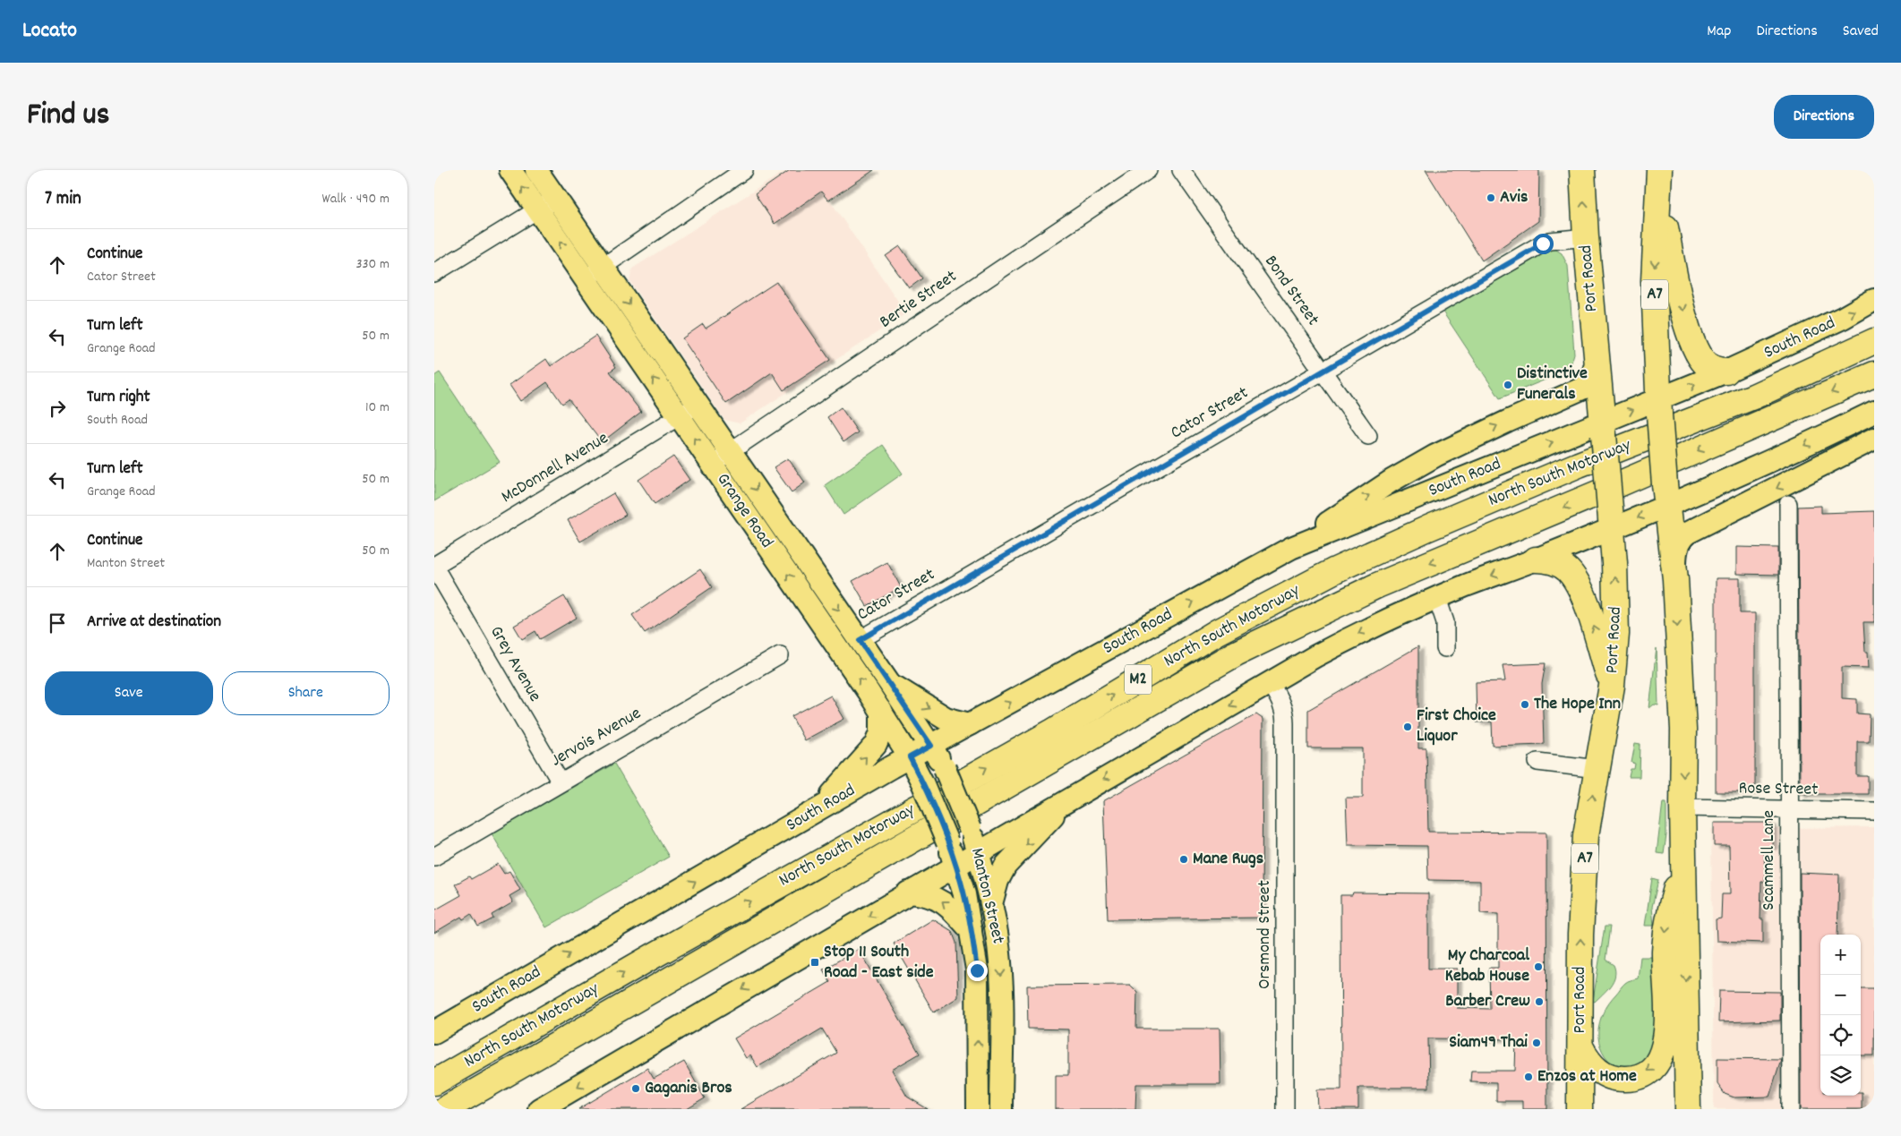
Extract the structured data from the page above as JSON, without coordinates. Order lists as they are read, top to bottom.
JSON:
{
  "streets": {
    "highway": [
      "Port Road",
      "A7",
      "North South Motorway",
      "M2"
    ],
    "main road": ["South Road", "Grange Road", "Manton Street"],
    "street": [
      "Bond Street",
      "Bertie Street",
      "Cator Street",
      "McDonnell Avenue",
      "Grey Avenue",
      "Jervois Avenue",
      "Rose Street",
      "Scammell Lane",
      "Orsmond Street"
    ]
  },
  "crossings": [
    ["Port Road", "South Road"],
    ["Port Road", "Cator Street"],
    ["Bond Street", "Cator Street"],
    ["A7", "South Road"],
    ["A7", "Rose Street"],
    ["Bertie Street", "Grange Road"],
    ["South Road", "Grange Road"],
    ["South Road", "Manton Street"],
    ["Cator Street", "Grange Road"],
    ["McDonnell Avenue", "Grange Road"],
    ["McDonnell Avenue", "Grey Avenue"],
    ["Grange Road", "Manton Street"],
    ["Grey Avenue", "Jervois Avenue"],
    ["Rose Street", "Scammell Lane"]
  ],
  "places": {
    "other": [
      "Avis",
      "Distinctive Funerals",
      "The Hope Inn",
      "First Choice Liquor",
      "Mane Rugs",
      "My Charcoal Kebab House",
      "Barber Crew",
      "Siam49 Thai",
      "Enzos at Home",
      "Gaganis Bros"
    ],
    "transit": ["Stop 11 South Road - East side"]
  },
  "page": {
    "header": "Locato",
    "nav": ["Map", "Directions", "Saved"],
    "title": "Find us",
    "buttons": [
      "Directions",
      ["Save", "Share"]
    ],
    "heading": ["7 min", "Walk · 490 m"],
    "list": [
      ["Continue", "Cator Street", "330 m"],
      ["Turn left", "Grange Road", "50 m"],
      ["Turn right", "South Road", "10 m"],
      ["Turn left", "Grange Road", "50 m"],
      ["Continue", "Manton Street", "50 m"],
      "Arrive at destination"
    ],
    "map_buttons": ["+", "−"]
  }
}
